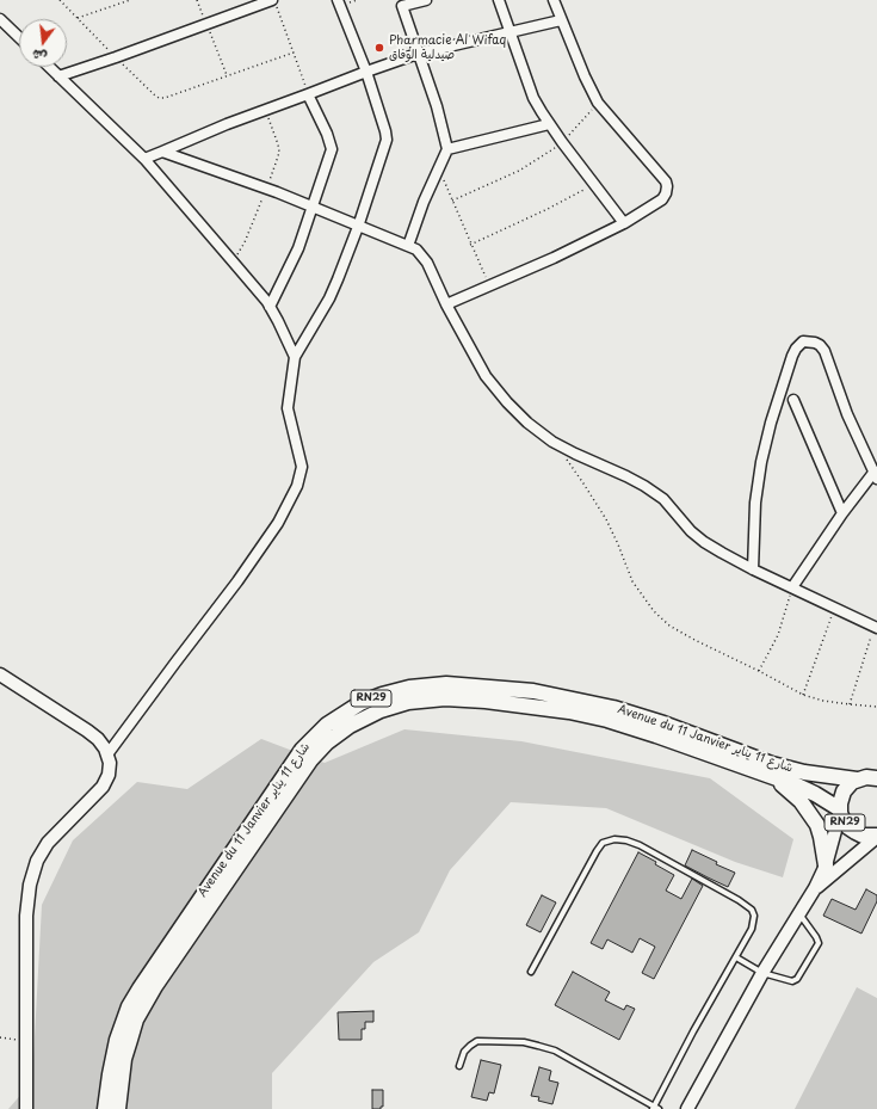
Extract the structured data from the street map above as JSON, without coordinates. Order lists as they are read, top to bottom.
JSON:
{
  "streets": {
    "main road": ["RN29", "Avenue du 11 Janvier شارع 11 يناير"]
  },
  "crossings": [
    ["RN29", "Avenue du 11 Janvier شارع 11 يناير"]
  ],
  "places": ["Pharmacie Al Wifaq صيدلية الوفاق"],
  "north": "bottom"
}
